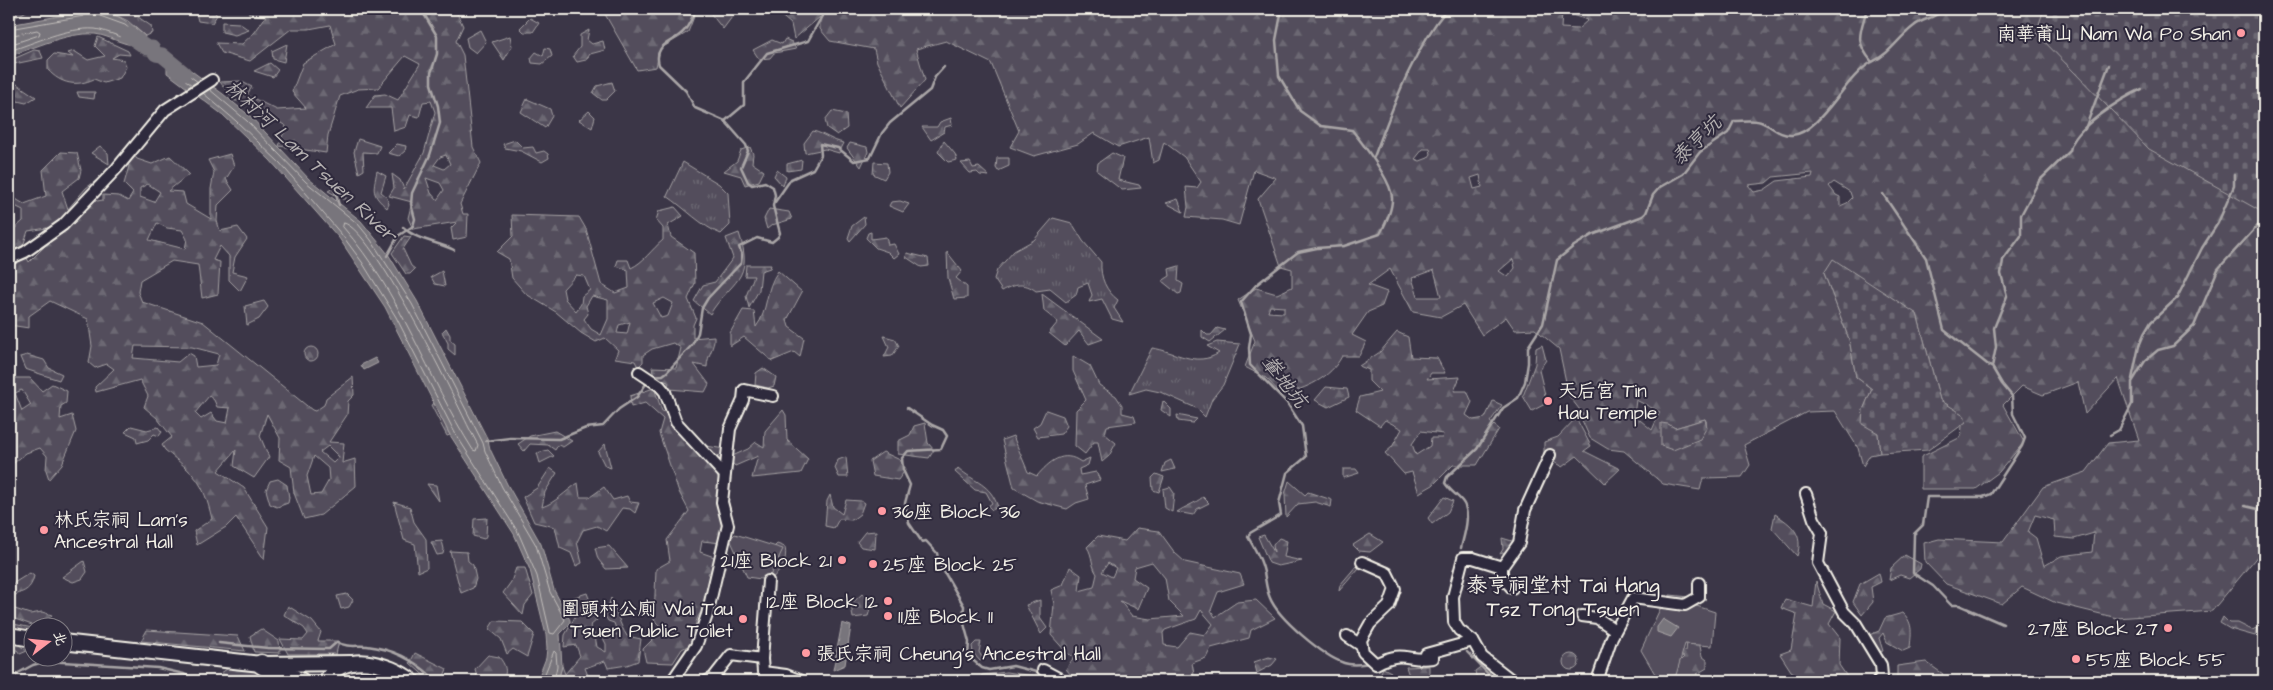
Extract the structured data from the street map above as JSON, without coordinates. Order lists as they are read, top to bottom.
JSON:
{
  "districts": ["泰亨祠堂村 Tai Hang Tsz Tong Tsuen"],
  "water": ["泰亨坑", "林村河 Lam Tsuen River", "輋地坑"],
  "places": [
    "南華莆山 Nam Wa Po Shan",
    "天后宮 Tin Hau Temple",
    "36座 Block 36",
    "林氏宗祠 Lam's Ancestral Hall",
    "21座 Block 21",
    "25座 Block 25",
    "12座 Block 12",
    "11座 Block 11",
    "圍頭村公廁 Wai Tau Tsuen Public Toilet",
    "27座 Block 27",
    "張氏宗祠 Cheung's Ancestral Hall",
    "55座 Block 55"
  ],
  "north": "right"
}
